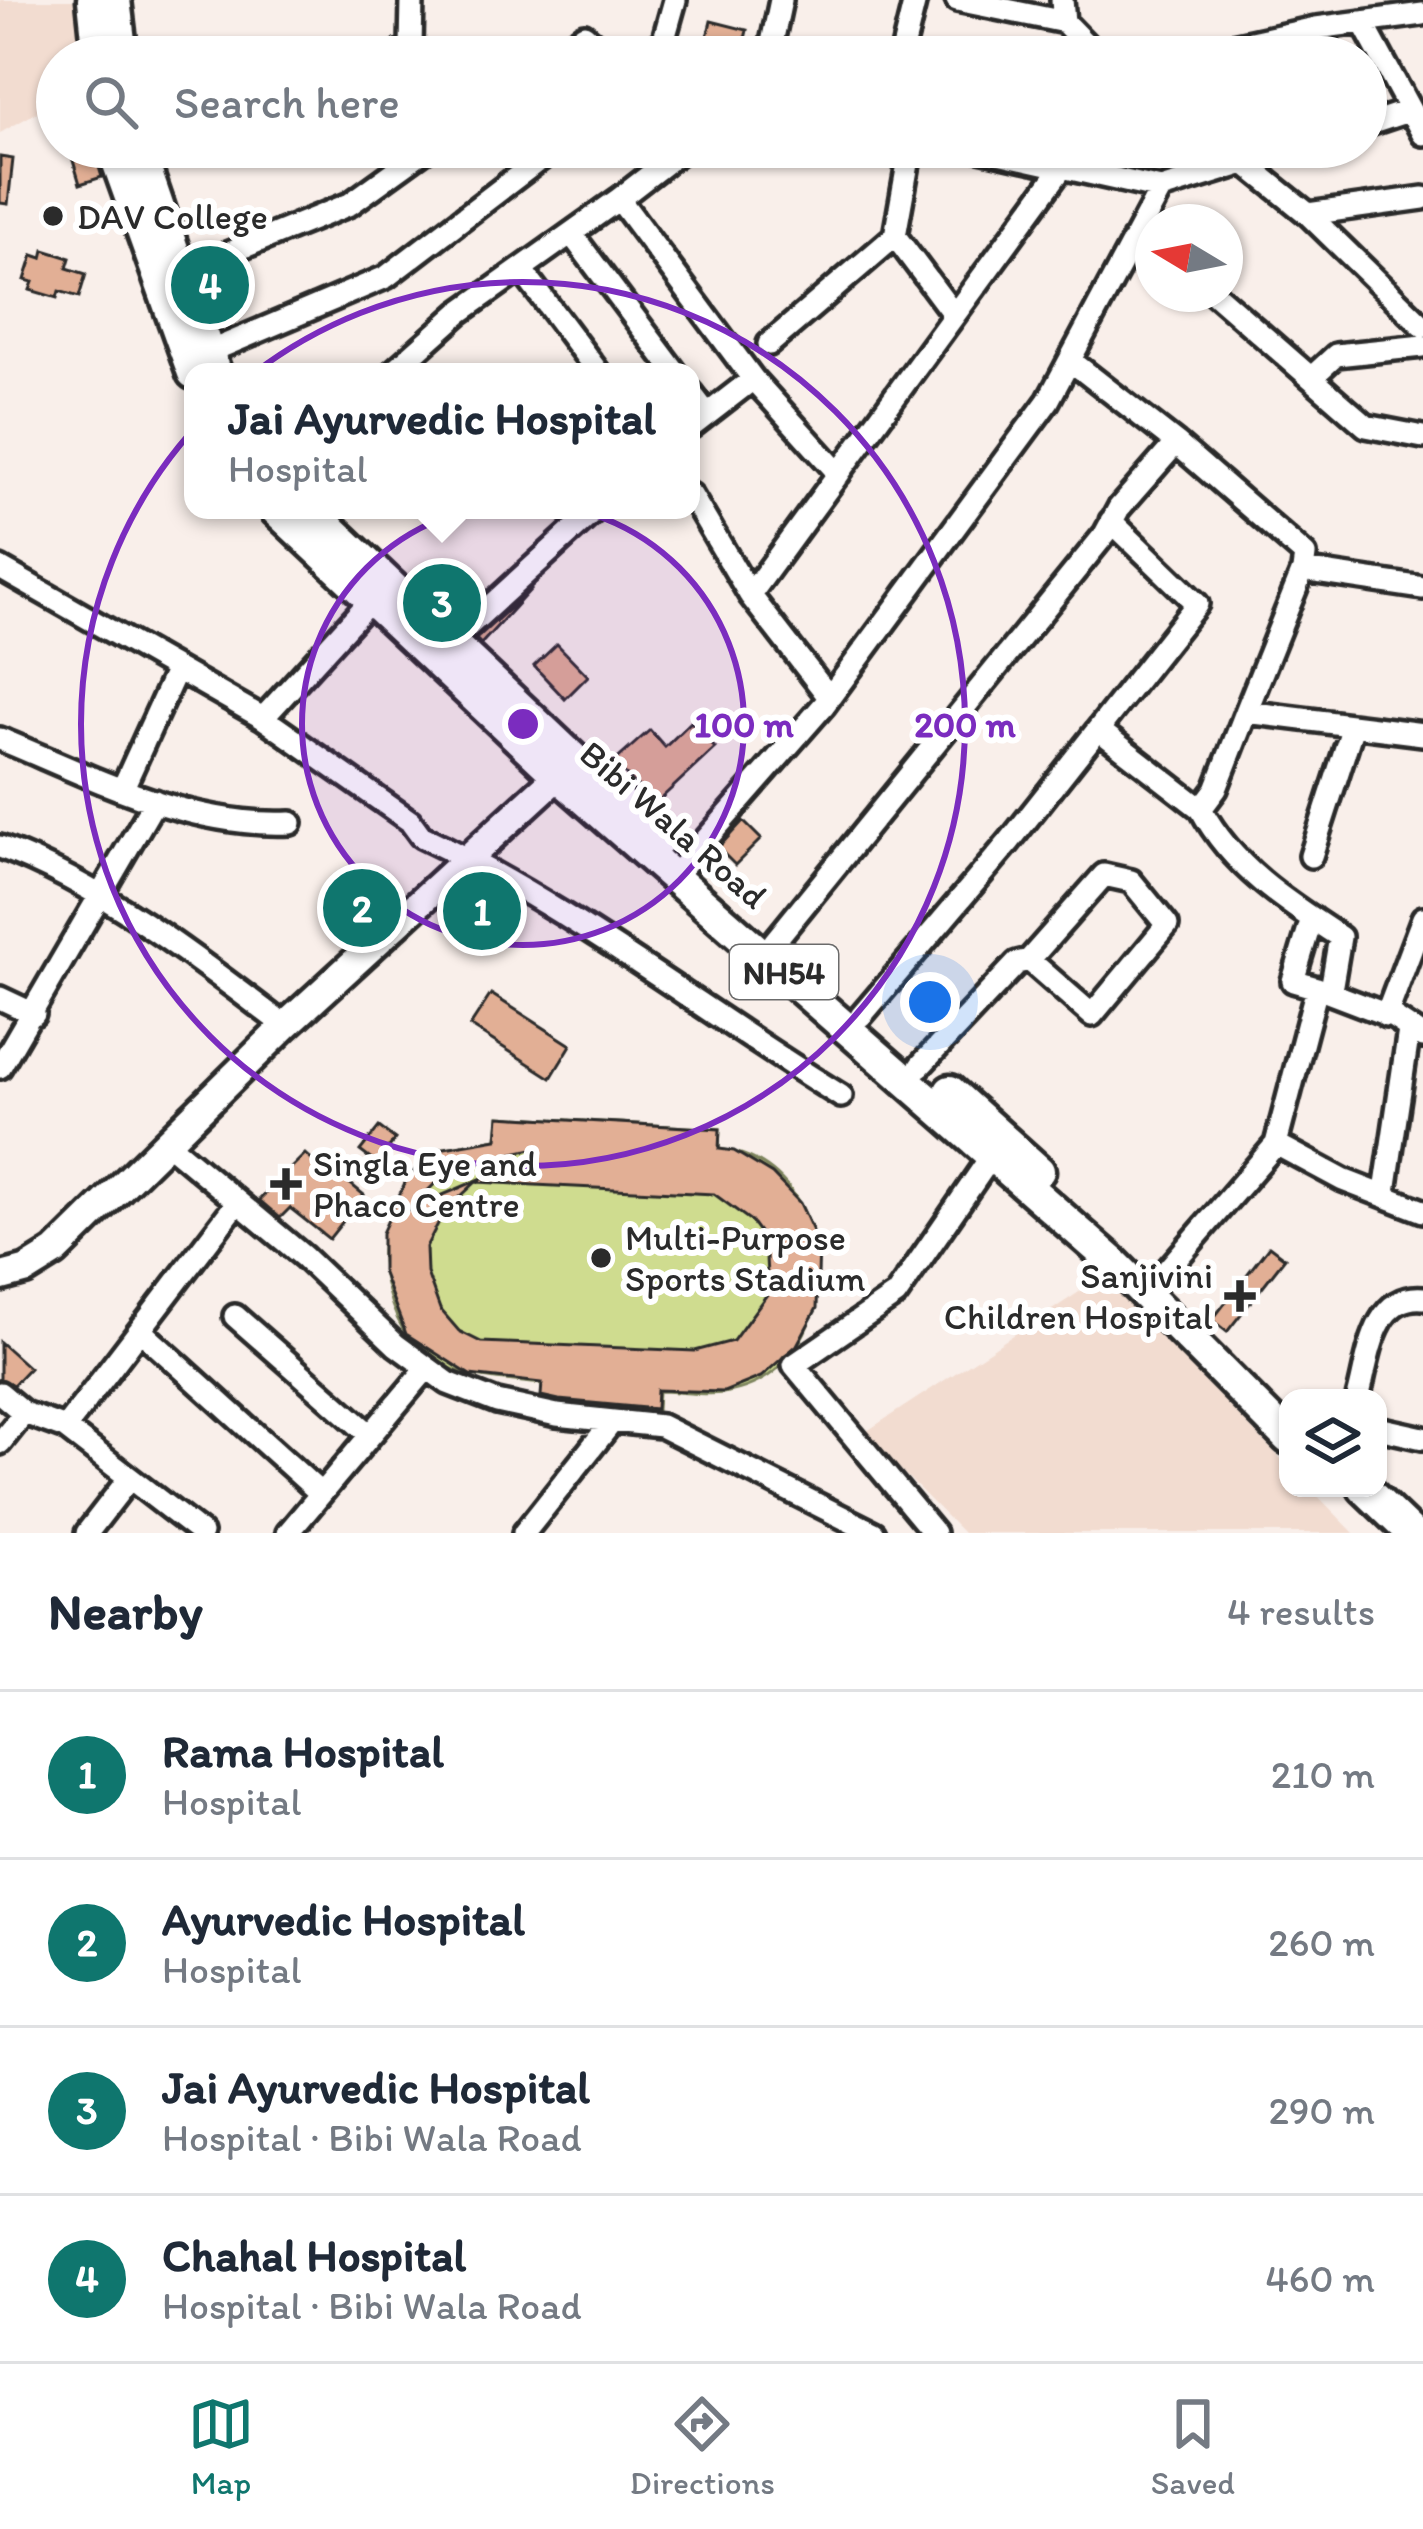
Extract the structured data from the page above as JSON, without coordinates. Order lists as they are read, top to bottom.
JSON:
{
  "streets": {
    "highway": ["Bibi Wala Road", "NH54"]
  },
  "crossings": [
    ["Bibi Wala Road", "NH54"]
  ],
  "places": {
    "other": ["DAV College", "Multi-Purpose Sports Stadium"],
    "health": ["Singla Eye and Phaco Centre", "Sanjivini Children Hospital"]
  },
  "north": "left",
  "page": {
    "search": "Search here",
    "pins": [
      "4",
      "3",
      "2",
      "1"
    ],
    "popup": ["Jai Ayurvedic Hospital", "Hospital"],
    "heading": ["Nearby", "4 results"],
    "list": [
      {
        "mark": "1",
        "name": "Rama Hospital",
        "note": "Hospital",
        "value": "210 m"
      },
      {
        "mark": "2",
        "name": "Ayurvedic Hospital",
        "note": "Hospital",
        "value": "260 m"
      },
      {
        "mark": "3",
        "name": "Jai Ayurvedic Hospital",
        "note": "Hospital · Bibi Wala Road",
        "value": "290 m"
      },
      {
        "mark": "4",
        "name": "Chahal Hospital",
        "note": "Hospital · Bibi Wala Road",
        "value": "460 m"
      }
    ],
    "nav": ["Map", "Directions", "Saved"]
  },
  "rings": ["100 m", "200 m"]
}
